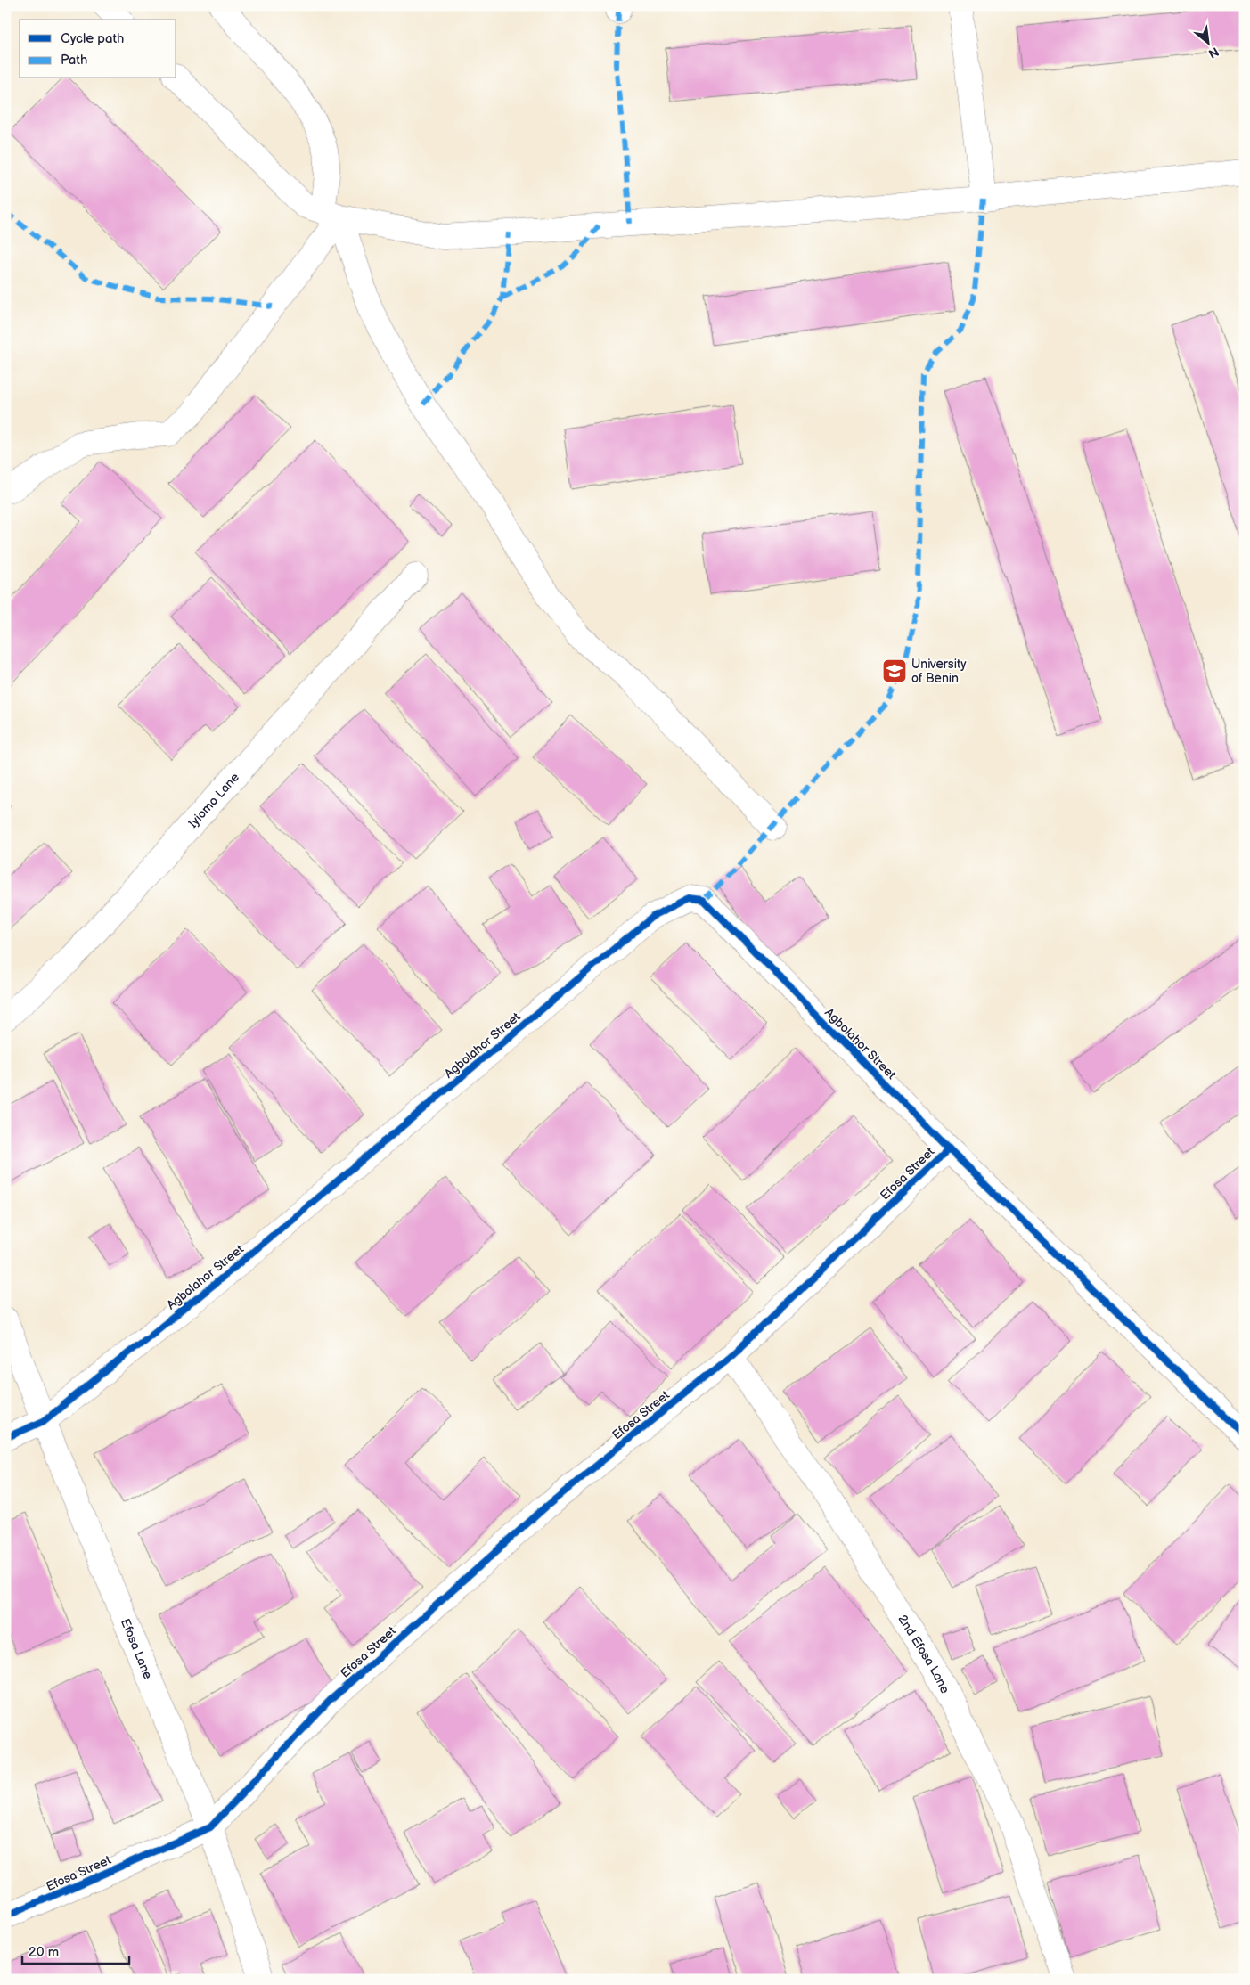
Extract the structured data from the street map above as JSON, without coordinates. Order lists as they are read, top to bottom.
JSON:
{
  "streets": {
    "street": [
      "Iyiomo Lane",
      "Agbolahor Street",
      "Efosa Street",
      "Efosa Lane",
      "2nd Efosa Lane"
    ]
  },
  "crossings": [
    ["Agbolahor Street", "Efosa Street"],
    ["Agbolahor Street", "Efosa Lane"],
    ["Efosa Street", "Efosa Lane"],
    ["Efosa Street", "2nd Efosa Lane"]
  ],
  "places": {
    "school or university": ["University of Benin"]
  },
  "legend": ["Cycle path", "Path"],
  "scale_bar": "20 m",
  "north": "bottom right"
}
